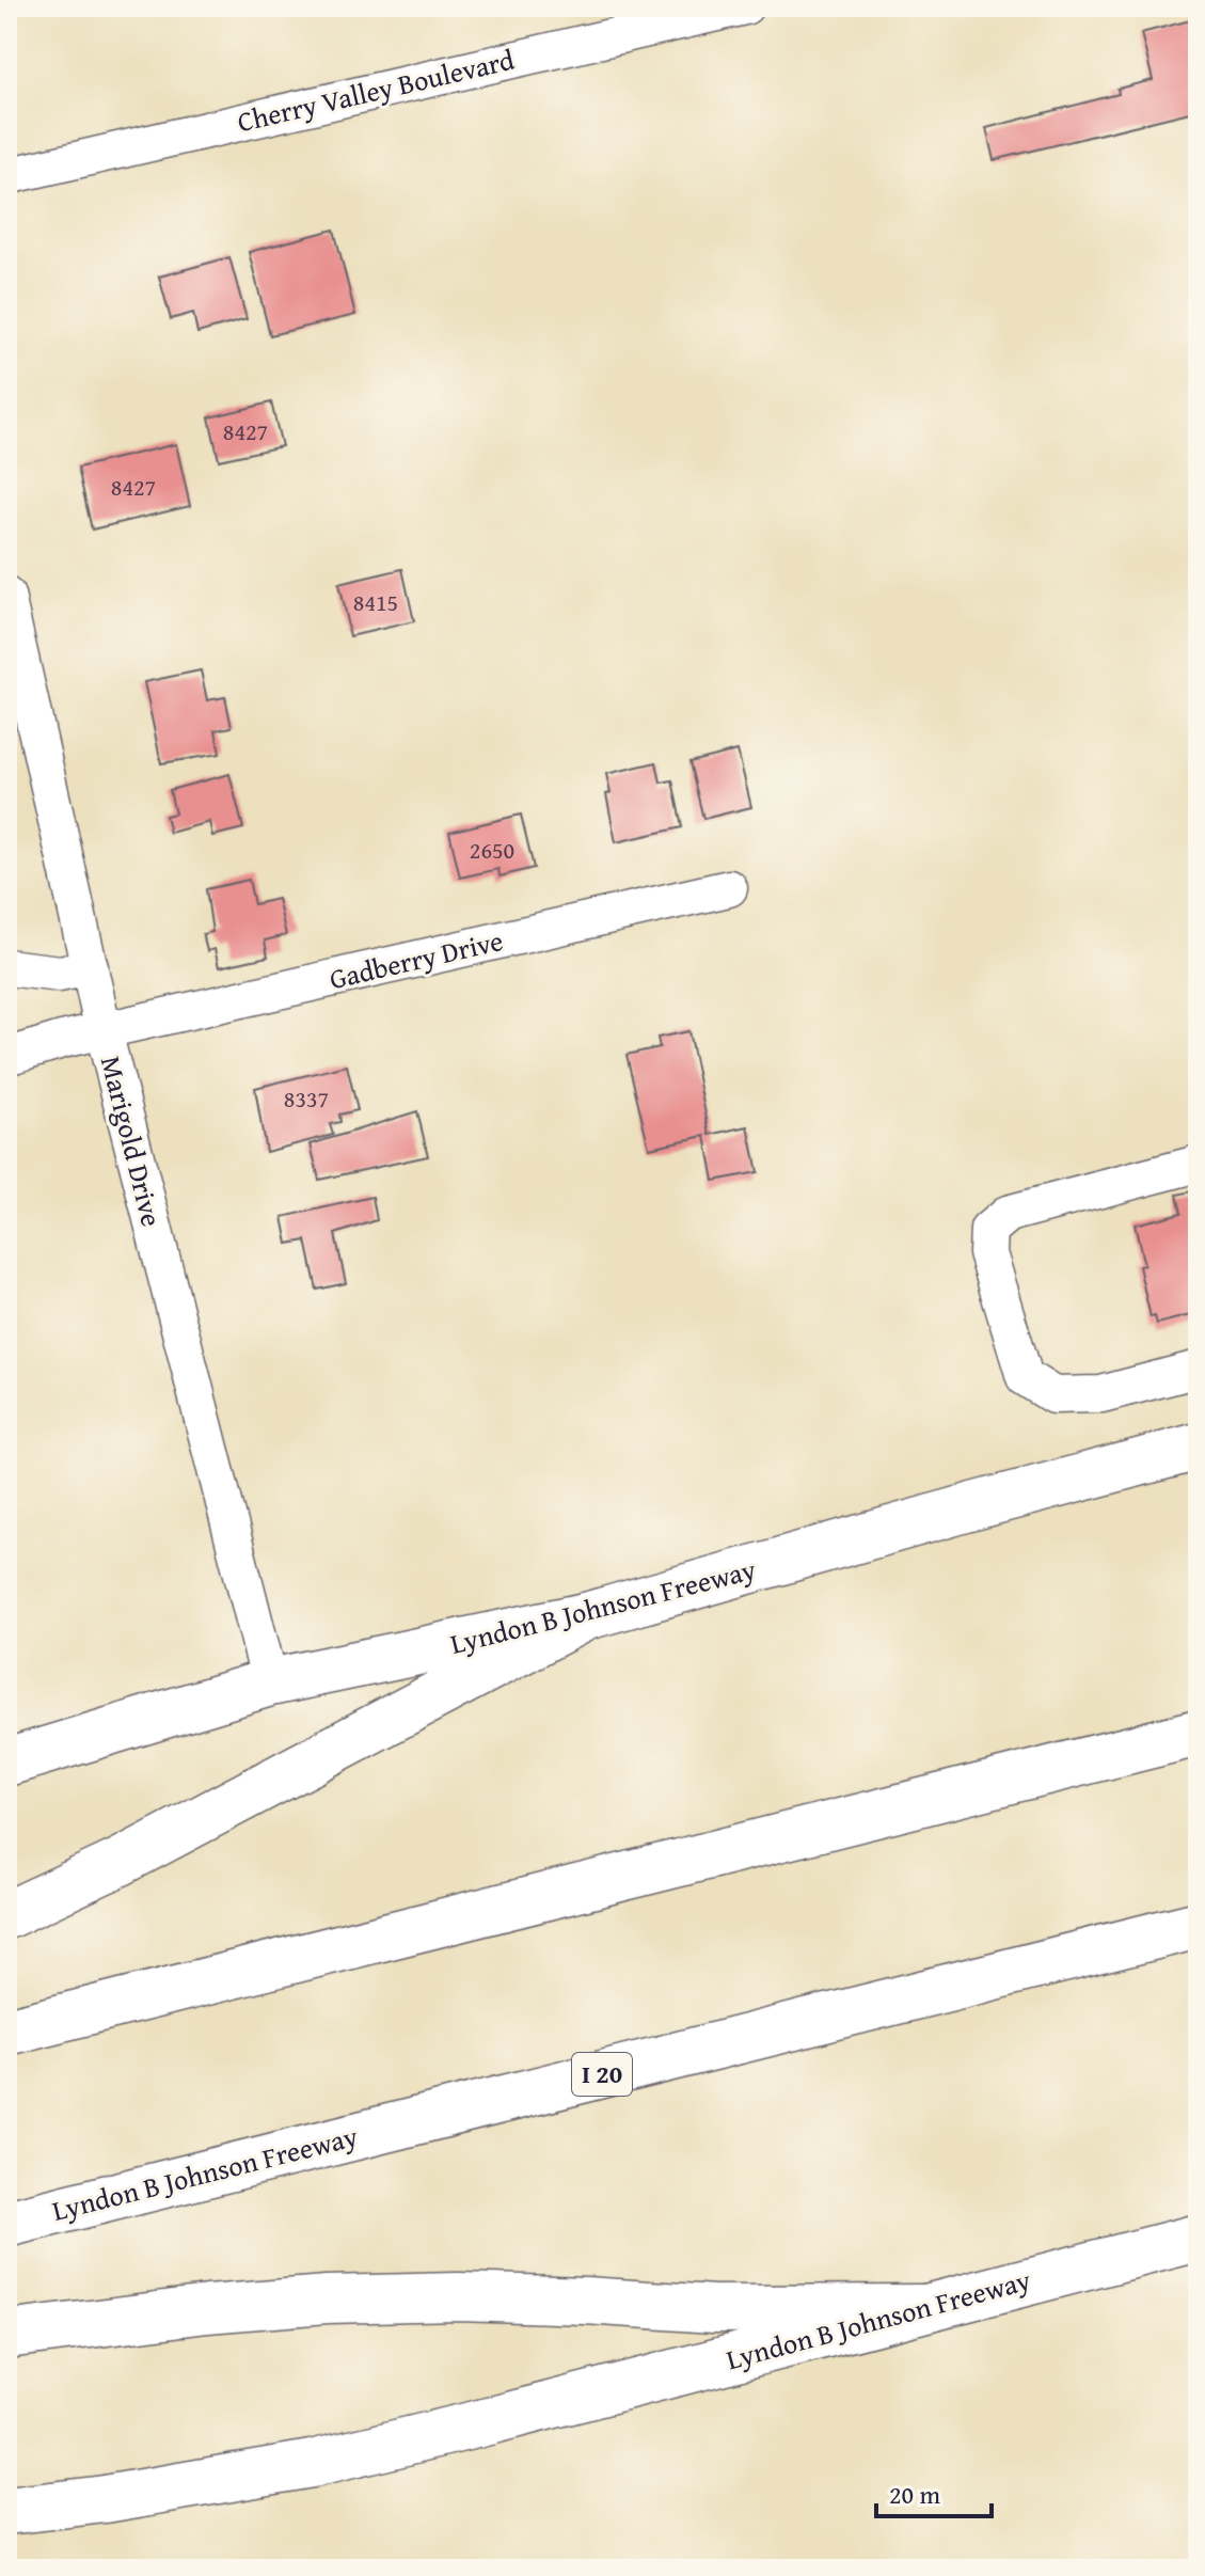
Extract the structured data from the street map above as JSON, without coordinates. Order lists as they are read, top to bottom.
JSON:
{
  "streets": {
    "main road": ["Lyndon B Johnson Freeway", "I 20"],
    "street": ["Cherry Valley Boulevard", "Gadberry Drive", "Marigold Drive"]
  },
  "crossings": [
    ["Gadberry Drive", "Marigold Drive"],
    ["Marigold Drive", "Lyndon B Johnson Freeway"]
  ],
  "house_numbers": [
    "8427",
    "8427",
    "8415",
    "2650",
    "8337"
  ],
  "scale_bar": "20 m"
}
